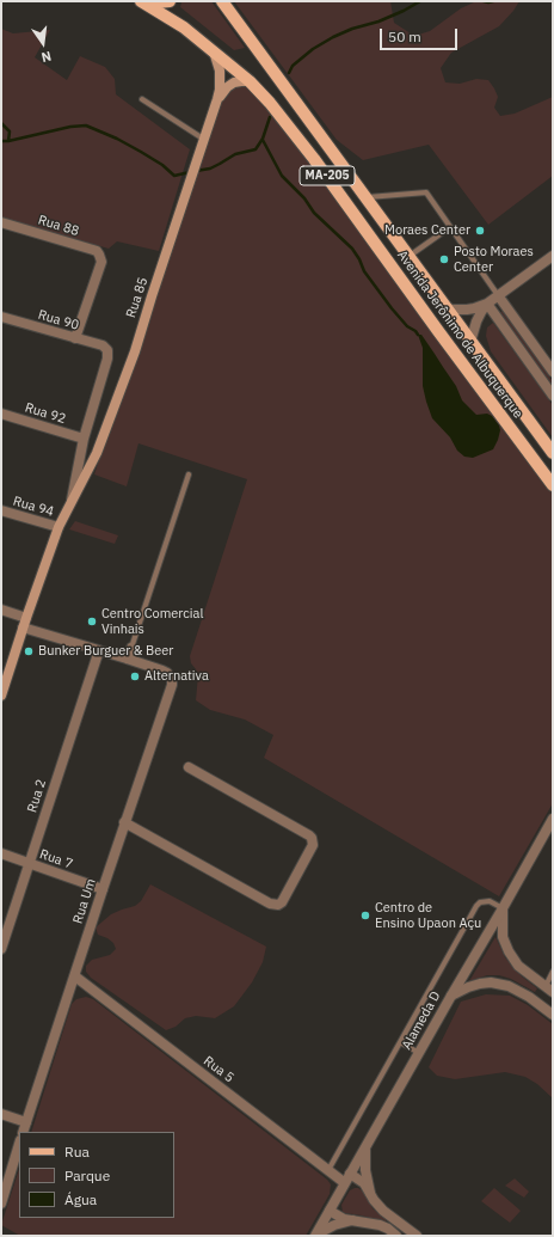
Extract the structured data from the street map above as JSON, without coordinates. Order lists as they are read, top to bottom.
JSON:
{
  "streets": {
    "main road": ["MA-205", "Rua 85", "Avenida Jerônimo de Albuquerque"],
    "street": [
      "Rua 88",
      "Rua 90",
      "Rua 92",
      "Rua 94",
      "Rua 2",
      "Rua 7",
      "Rua Um",
      "Alameda D",
      "Rua 5"
    ]
  },
  "crossings": [
    ["Rua 88", "Rua 90"],
    ["Rua 85", "Rua 90"],
    ["Rua 85", "Avenida Jerônimo de Albuquerque"],
    ["Rua 85", "Rua 92"],
    ["Rua 85", "Rua 94"],
    ["Rua 2", "Rua 7"],
    ["Rua 7", "Rua Um"],
    ["Rua Um", "Rua 5"],
    ["Alameda D", "Rua 5"]
  ],
  "places": [
    "Moraes Center",
    "Posto Moraes Center",
    "Centro Comercial Vinhais",
    "Bunker Burguer & Beer",
    "Alternativa",
    "Centro de Ensino Upaon Açu"
  ],
  "legend": ["Rua", "Parque", "Água"],
  "scale_bar": "50 m",
  "north": "bottom"
}
